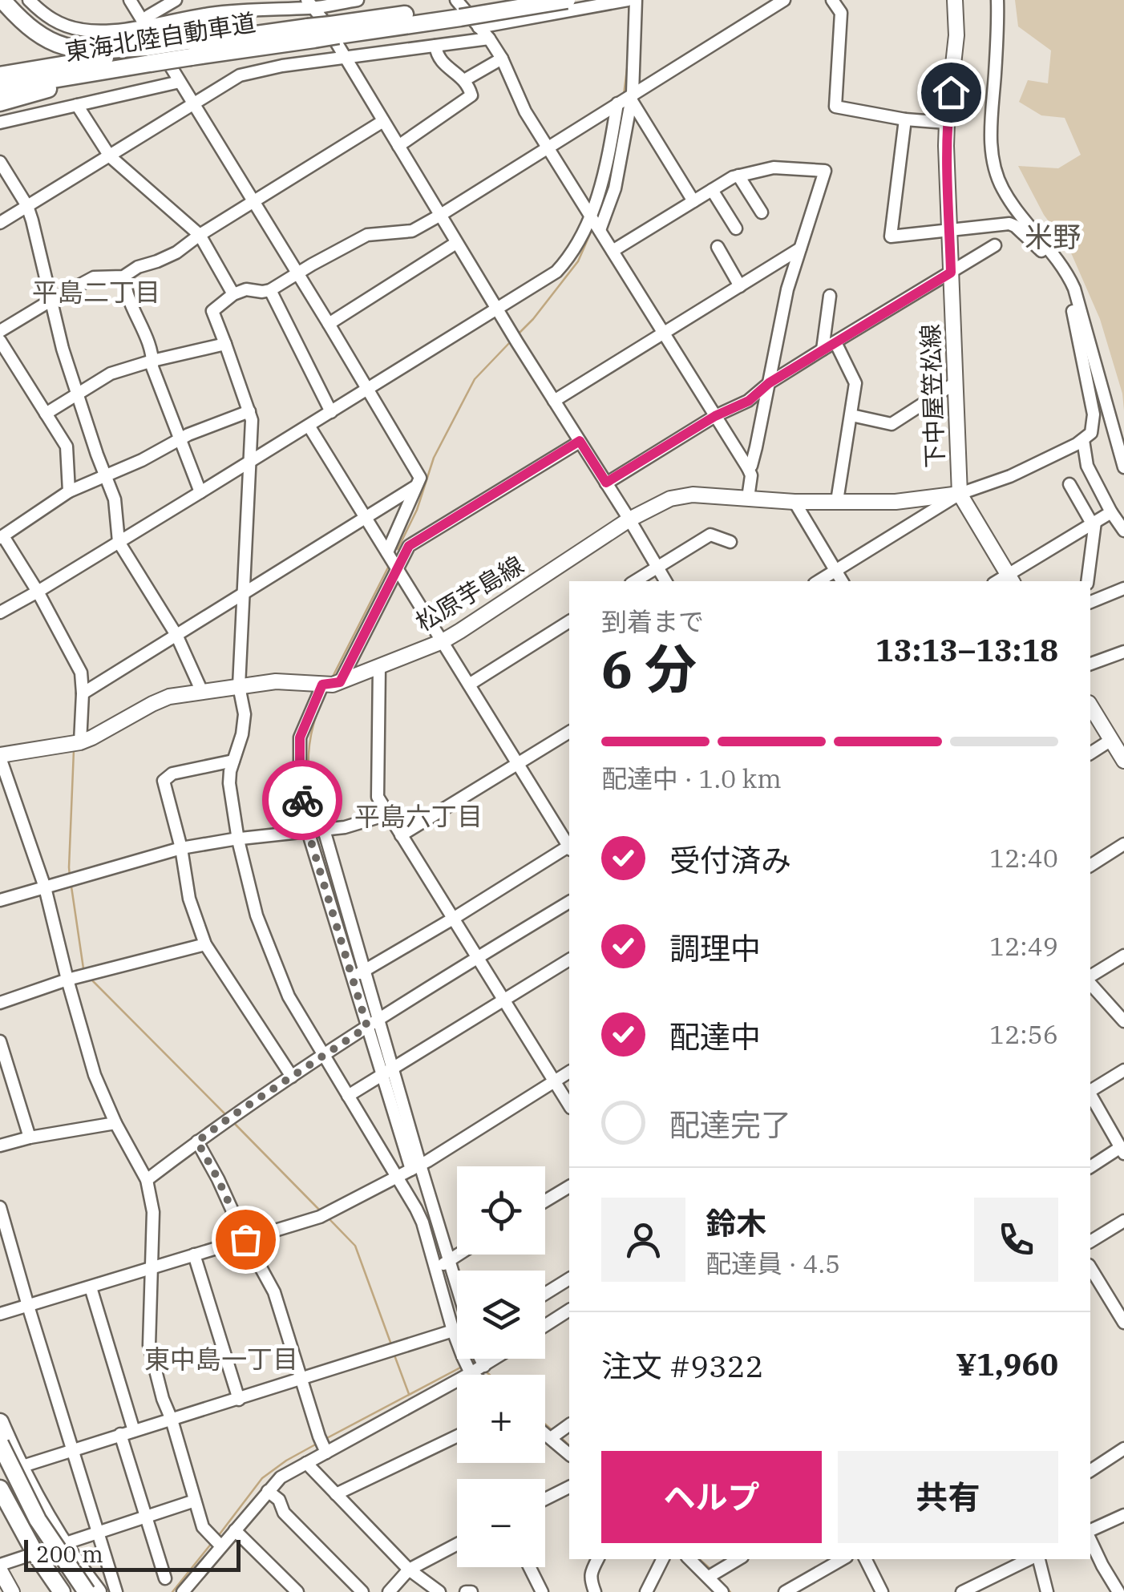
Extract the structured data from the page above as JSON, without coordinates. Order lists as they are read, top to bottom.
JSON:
{
  "streets": {
    "highway": ["東海北陸自動車道"],
    "main road": ["下中屋笠松線", "松原芋島線"]
  },
  "crossings": [
    ["下中屋笠松線", "松原芋島線"]
  ],
  "districts": [
    "米野",
    "平島二丁目",
    "平島六丁目",
    "東中島一丁目"
  ],
  "scale_bar": "200 m",
  "page": {
    "heading": ["6 分", "到着まで", "13:13–13:18"],
    "panel": [
      "鈴木",
      "配達員 · 4.5",
      "注文 #9322",
      "¥1,960"
    ],
    "bar": "配達中 · 1.0 km",
    "list": [
      ["受付済み", "12:40"],
      ["調理中", "12:49"],
      ["配達中", "12:56"],
      "配達完了"
    ],
    "map_buttons": ["+", "−"],
    "buttons": ["ヘルプ", "共有"],
    "scale": "200 m"
  }
}
